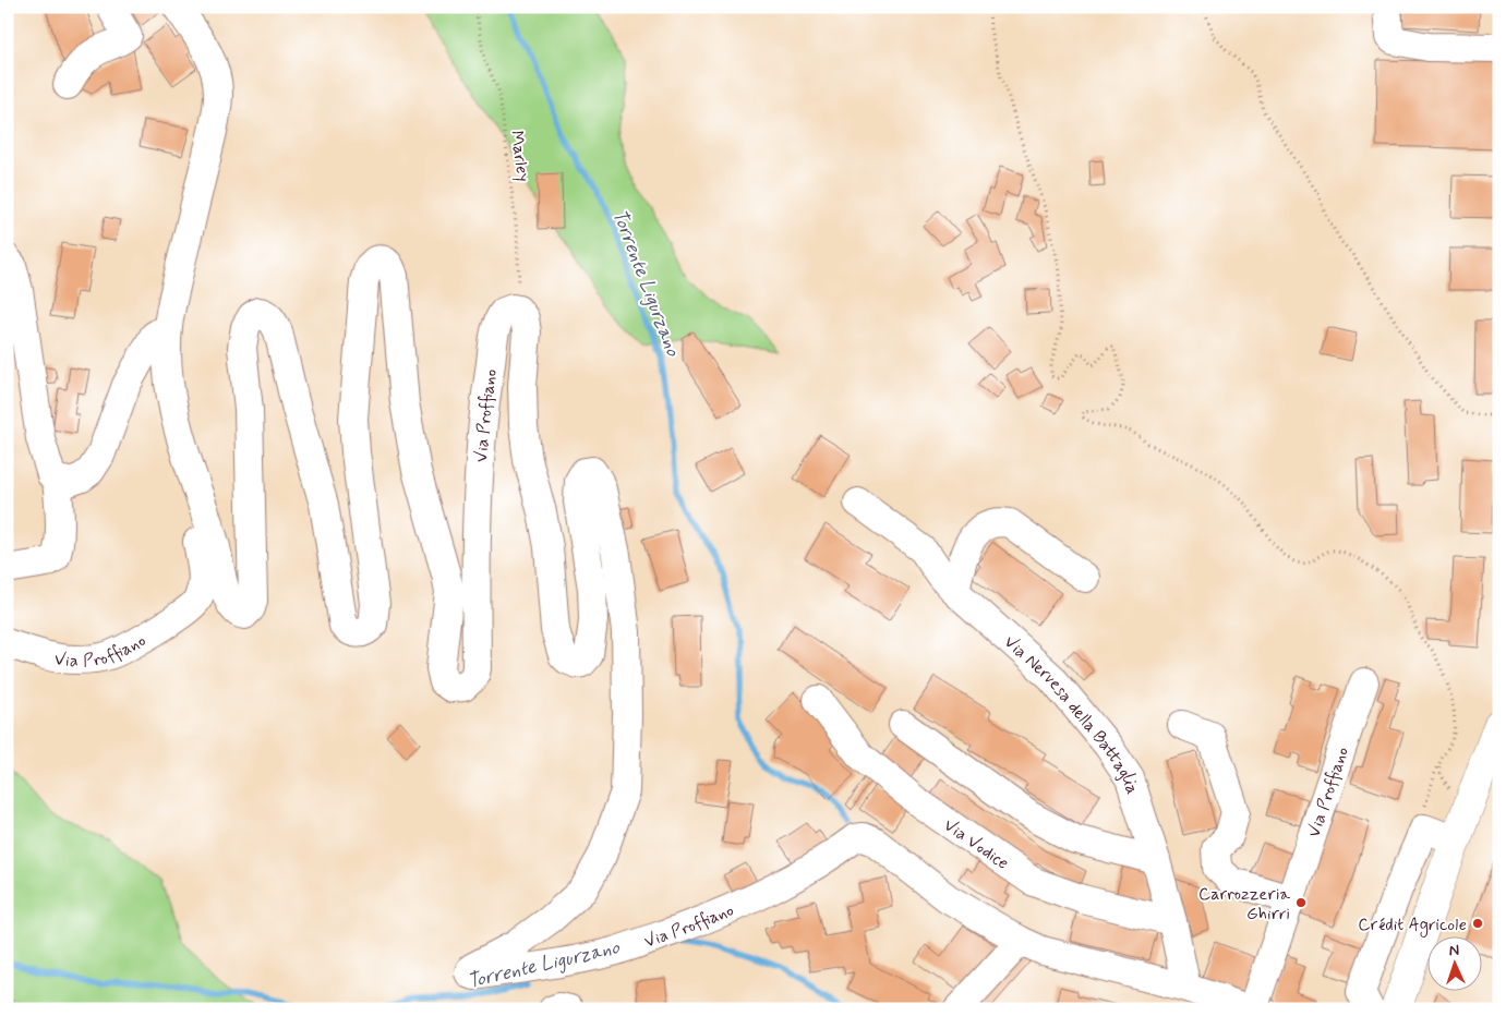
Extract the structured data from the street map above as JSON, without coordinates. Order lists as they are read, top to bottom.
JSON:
{
  "streets": {
    "street": ["Via Proffiano", "Via Nervesa della Battaglia", "Via Vodice"],
    "path": ["Marley"]
  },
  "crossings": [
    ["Marley", "Via Proffiano"],
    ["Via Proffiano", "Via Nervesa della Battaglia"],
    ["Via Nervesa della Battaglia", "Via Vodice"]
  ],
  "water": ["Torrente Ligurzano"],
  "places": ["Carrozzeria Ghirri", "Crédit Agricole"],
  "north": "top"
}
